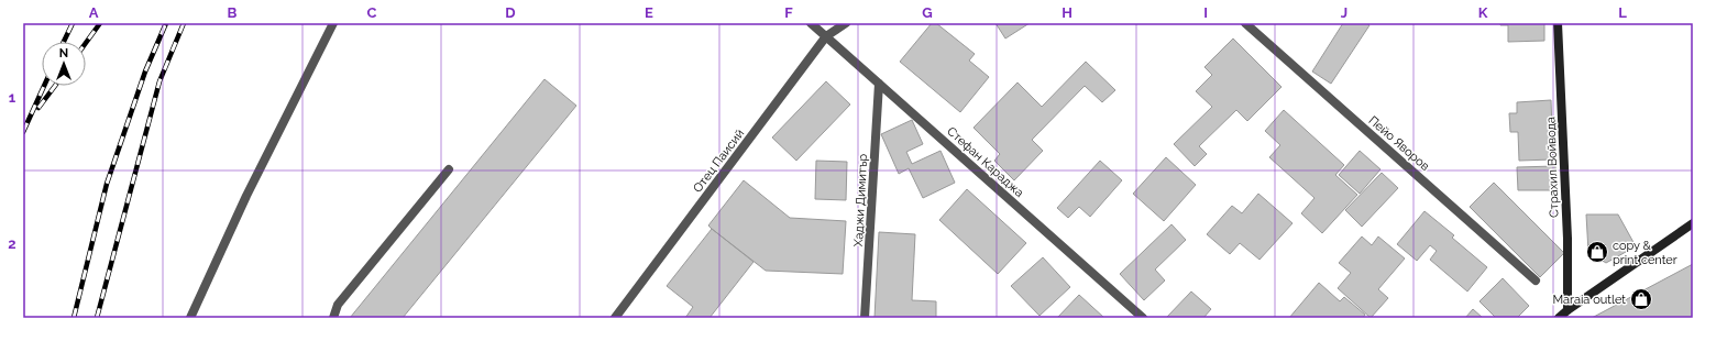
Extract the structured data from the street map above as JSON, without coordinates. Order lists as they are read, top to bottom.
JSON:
{
  "streets": {
    "street": [
      "Пейо Яворов",
      "Отец Паисий",
      "Стефан Караджа",
      "Страхил Войвода",
      "Хаджи Димитър"
    ]
  },
  "crossings": [
    ["Отец Паисий", "Стефан Караджа"],
    ["Стефан Караджа", "Хаджи Димитър"]
  ],
  "places": {
    "shop": ["copy & print center", "Maraia outlet"]
  },
  "north": "top",
  "grid": {
    "columns": [
      "A",
      "B",
      "C",
      "D",
      "E",
      "F",
      "G",
      "H",
      "I",
      "J",
      "K",
      "L"
    ],
    "rows": ["1", "2"]
  }
}
